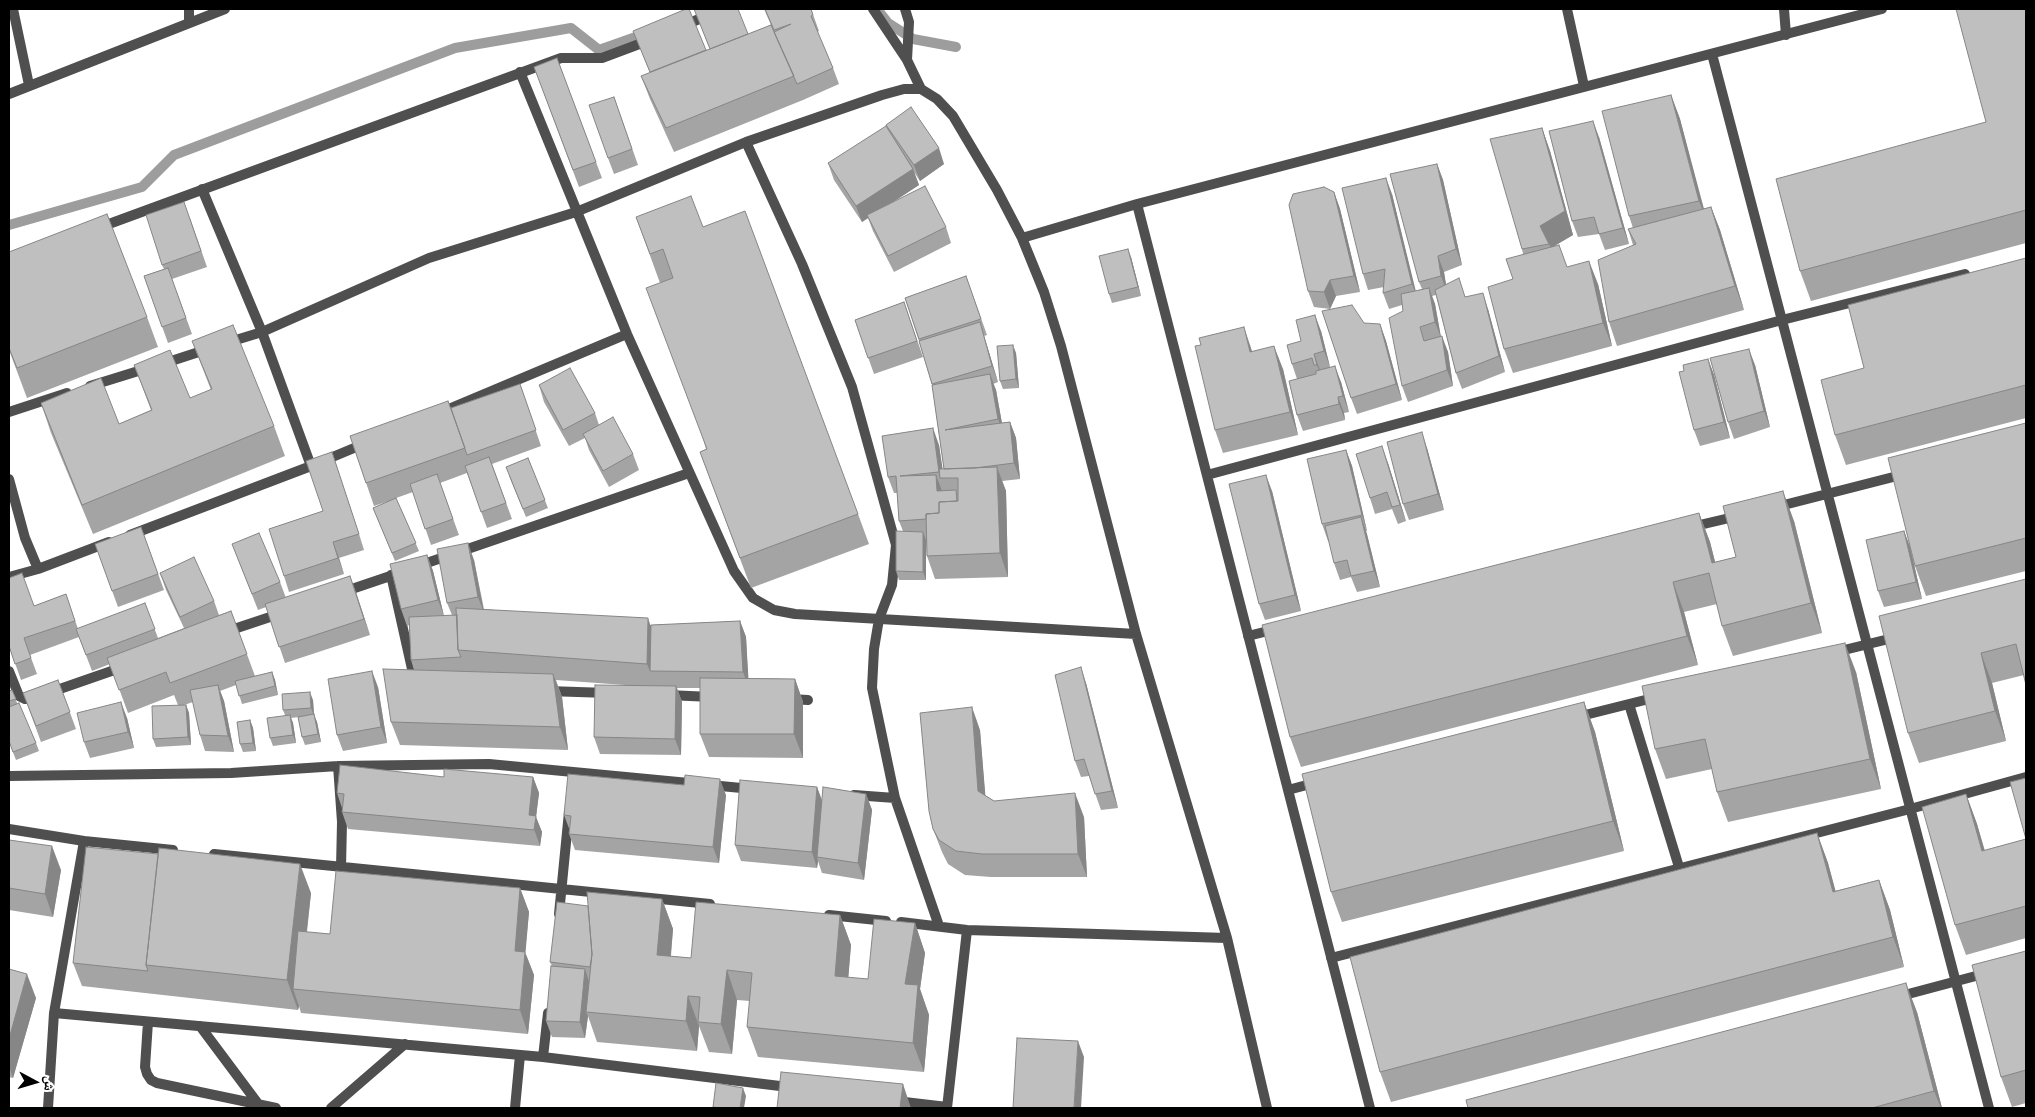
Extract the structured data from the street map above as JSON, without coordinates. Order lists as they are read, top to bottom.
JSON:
{
  "north": "right"
}
